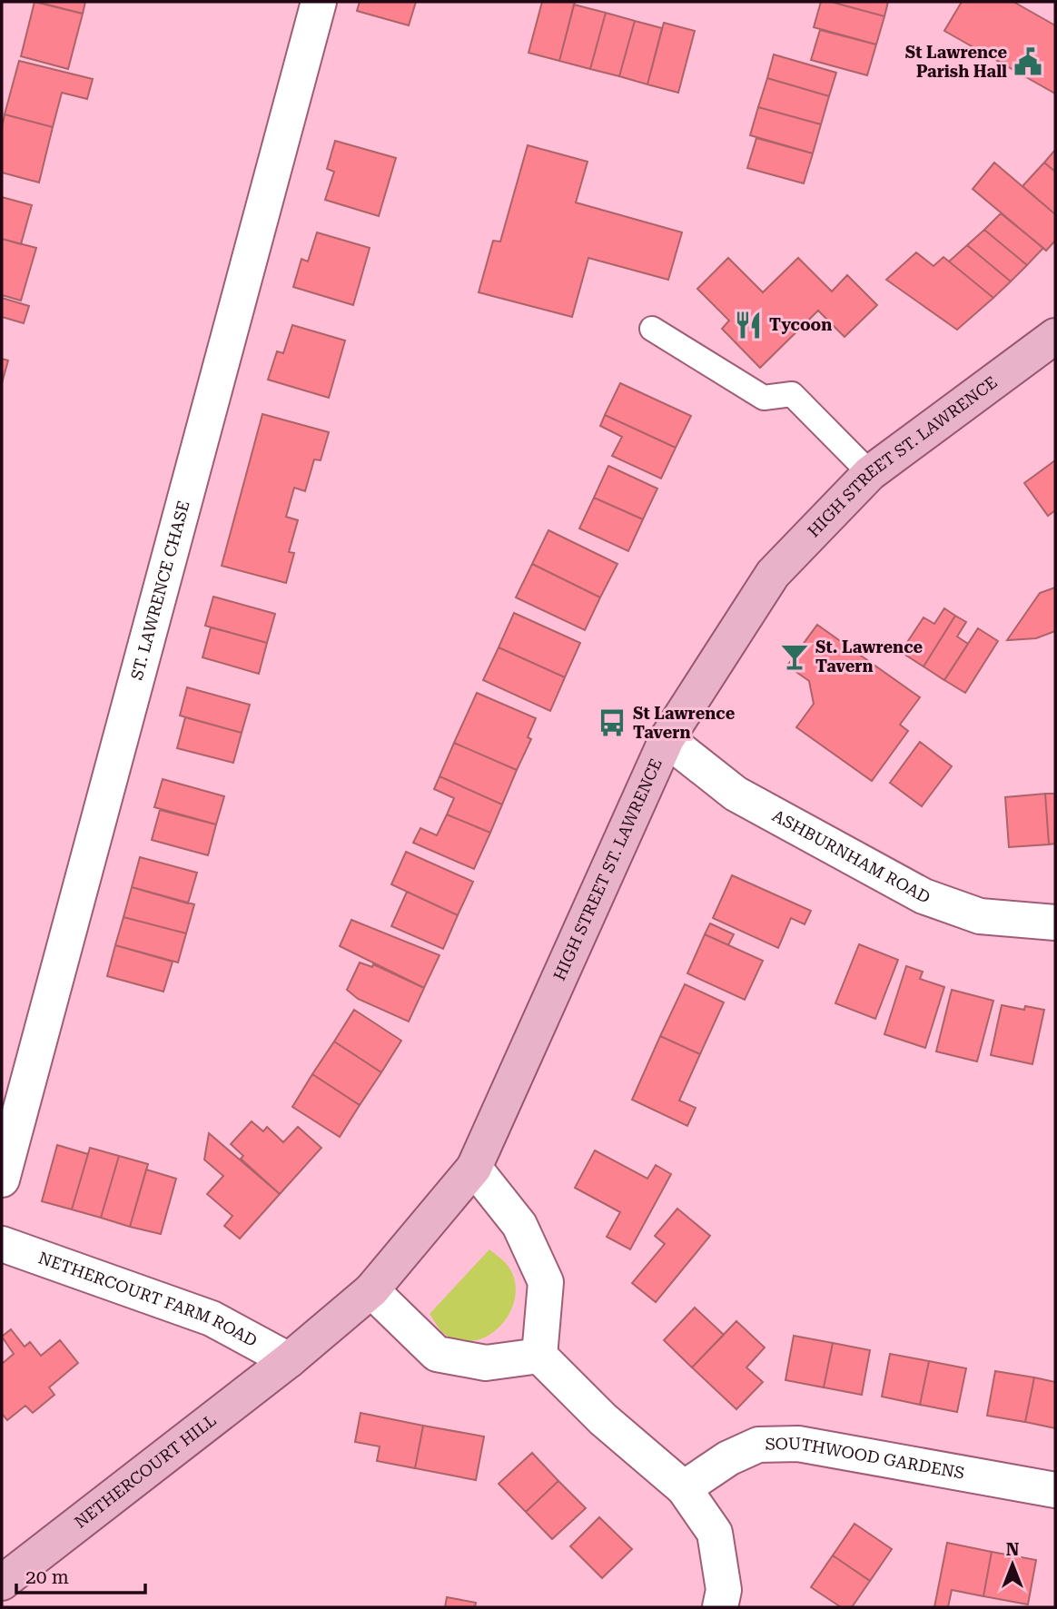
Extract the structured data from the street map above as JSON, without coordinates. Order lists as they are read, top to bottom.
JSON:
{
  "streets": {
    "main road": ["HIGH STREET ST. LAWRENCE", "NETHERCOURT HILL"],
    "street": [
      "ST. LAWRENCE CHASE",
      "ASHBURNHAM ROAD",
      "NETHERCOURT FARM ROAD",
      "SOUTHWOOD GARDENS"
    ]
  },
  "crossings": [
    ["HIGH STREET ST. LAWRENCE", "ASHBURNHAM ROAD"],
    ["HIGH STREET ST. LAWRENCE", "NETHERCOURT FARM ROAD"],
    ["HIGH STREET ST. LAWRENCE", "NETHERCOURT HILL"],
    ["NETHERCOURT FARM ROAD", "NETHERCOURT HILL"]
  ],
  "places": {
    "public building": ["St Lawrence Parish Hall"],
    "restaurant": ["Tycoon"],
    "bar": ["St. Lawrence Tavern"],
    "bus stop": ["St Lawrence Tavern"]
  },
  "scale_bar": "20 m",
  "north": "top"
}
